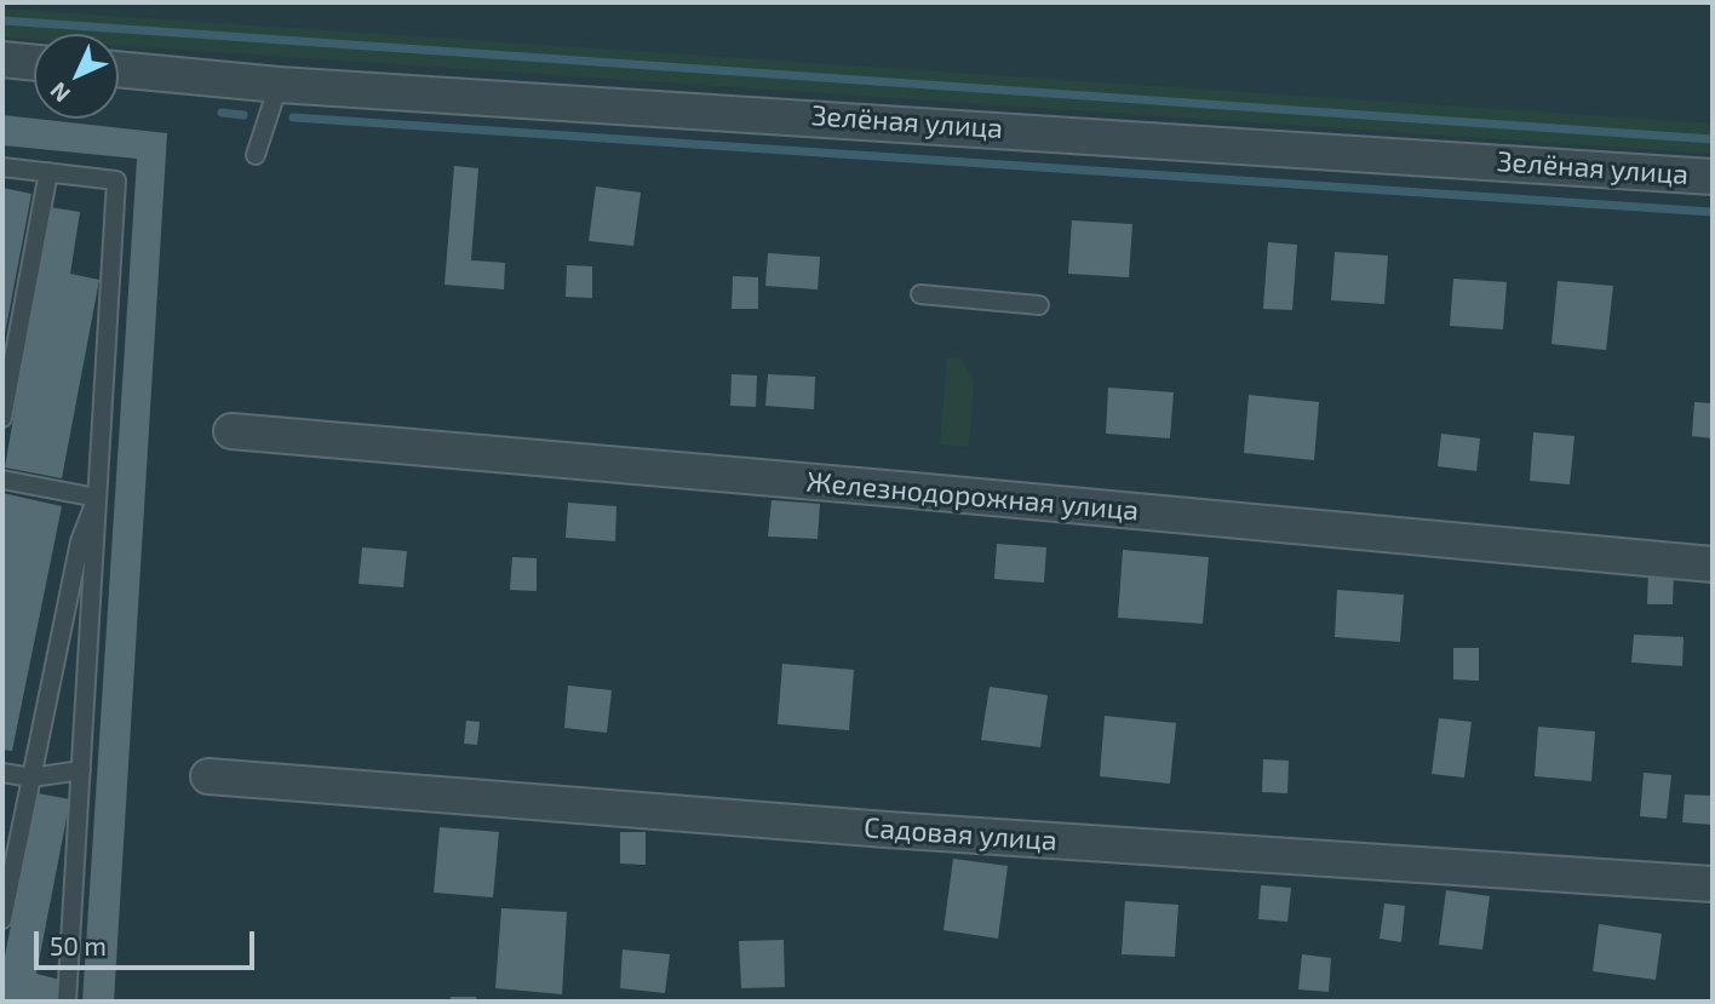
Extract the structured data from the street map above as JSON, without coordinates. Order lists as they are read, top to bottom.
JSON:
{
  "streets": {
    "street": ["Зелёная улица", "Железнодорожная улица", "Садовая улица"]
  },
  "scale_bar": "50 m",
  "north": "bottom left"
}
